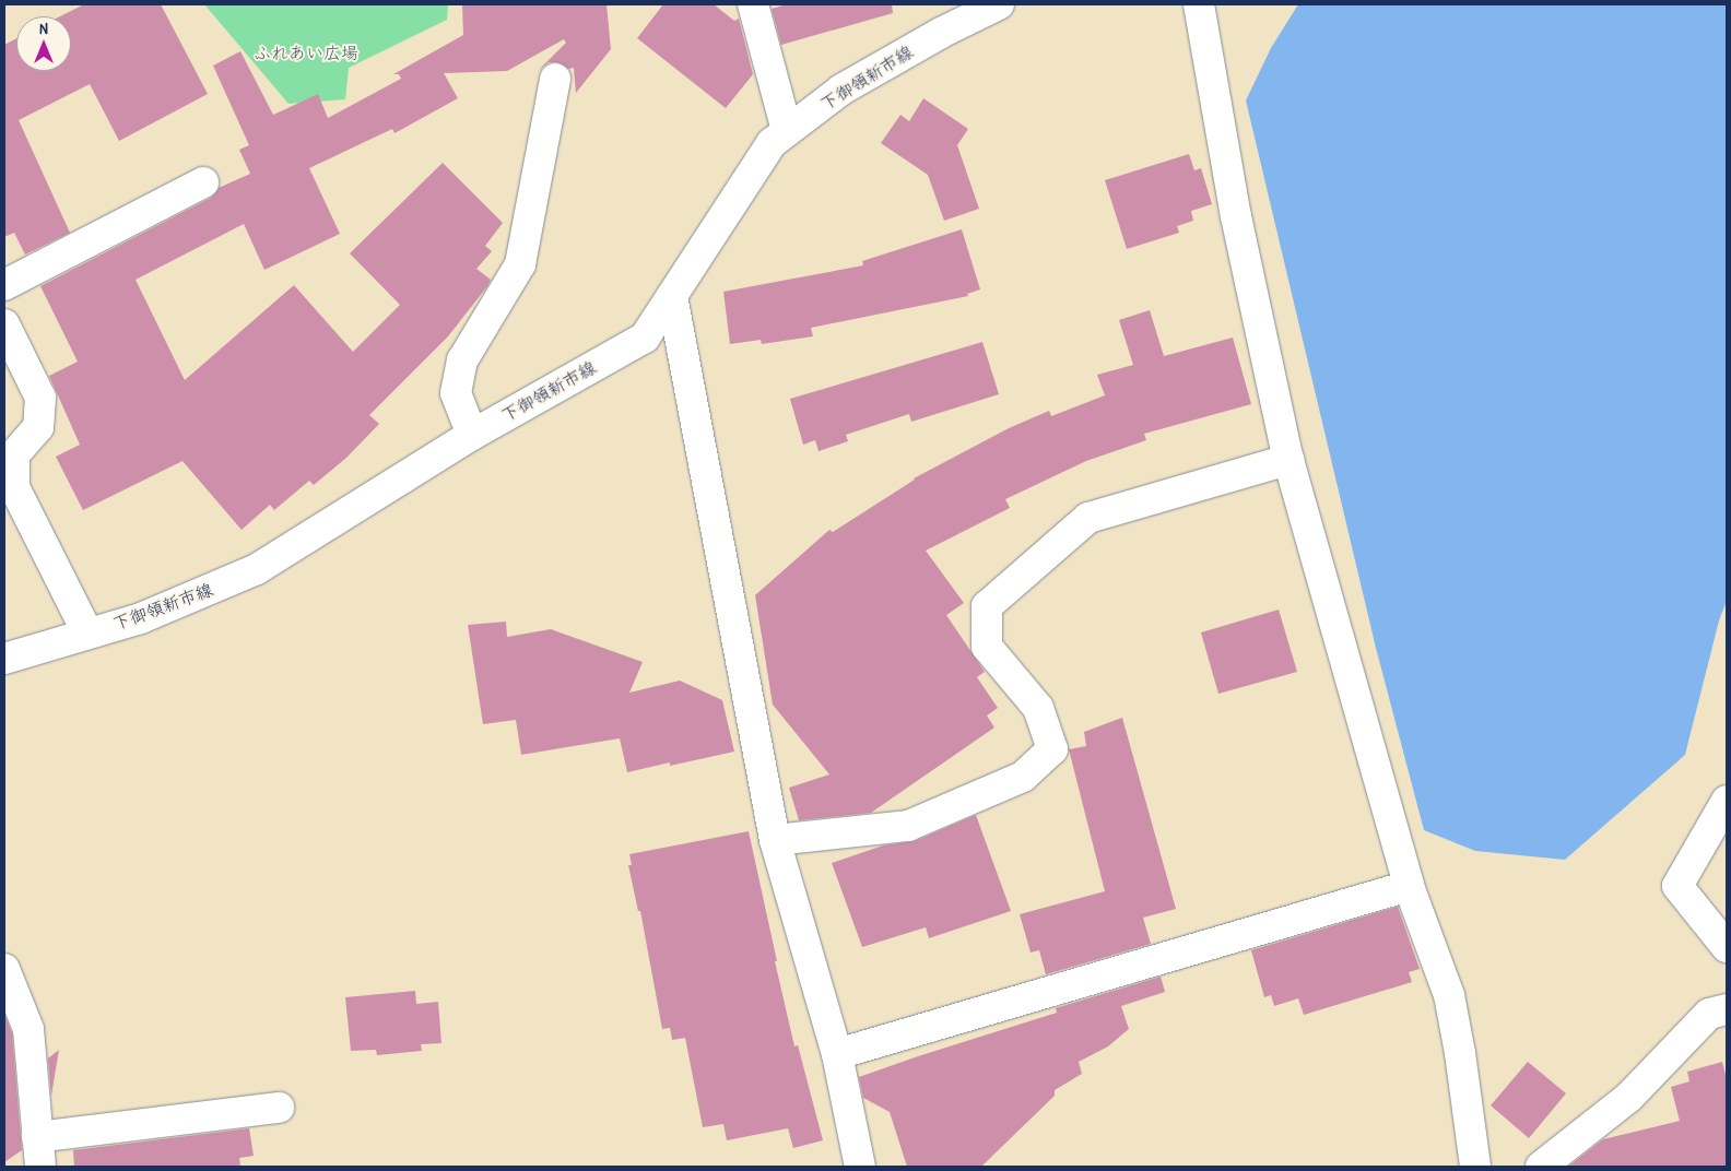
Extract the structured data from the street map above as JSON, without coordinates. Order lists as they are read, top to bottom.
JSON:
{
  "streets": {
    "street": ["下御領新市線"]
  },
  "parks": ["ふれあい広場"],
  "north": "top"
}
